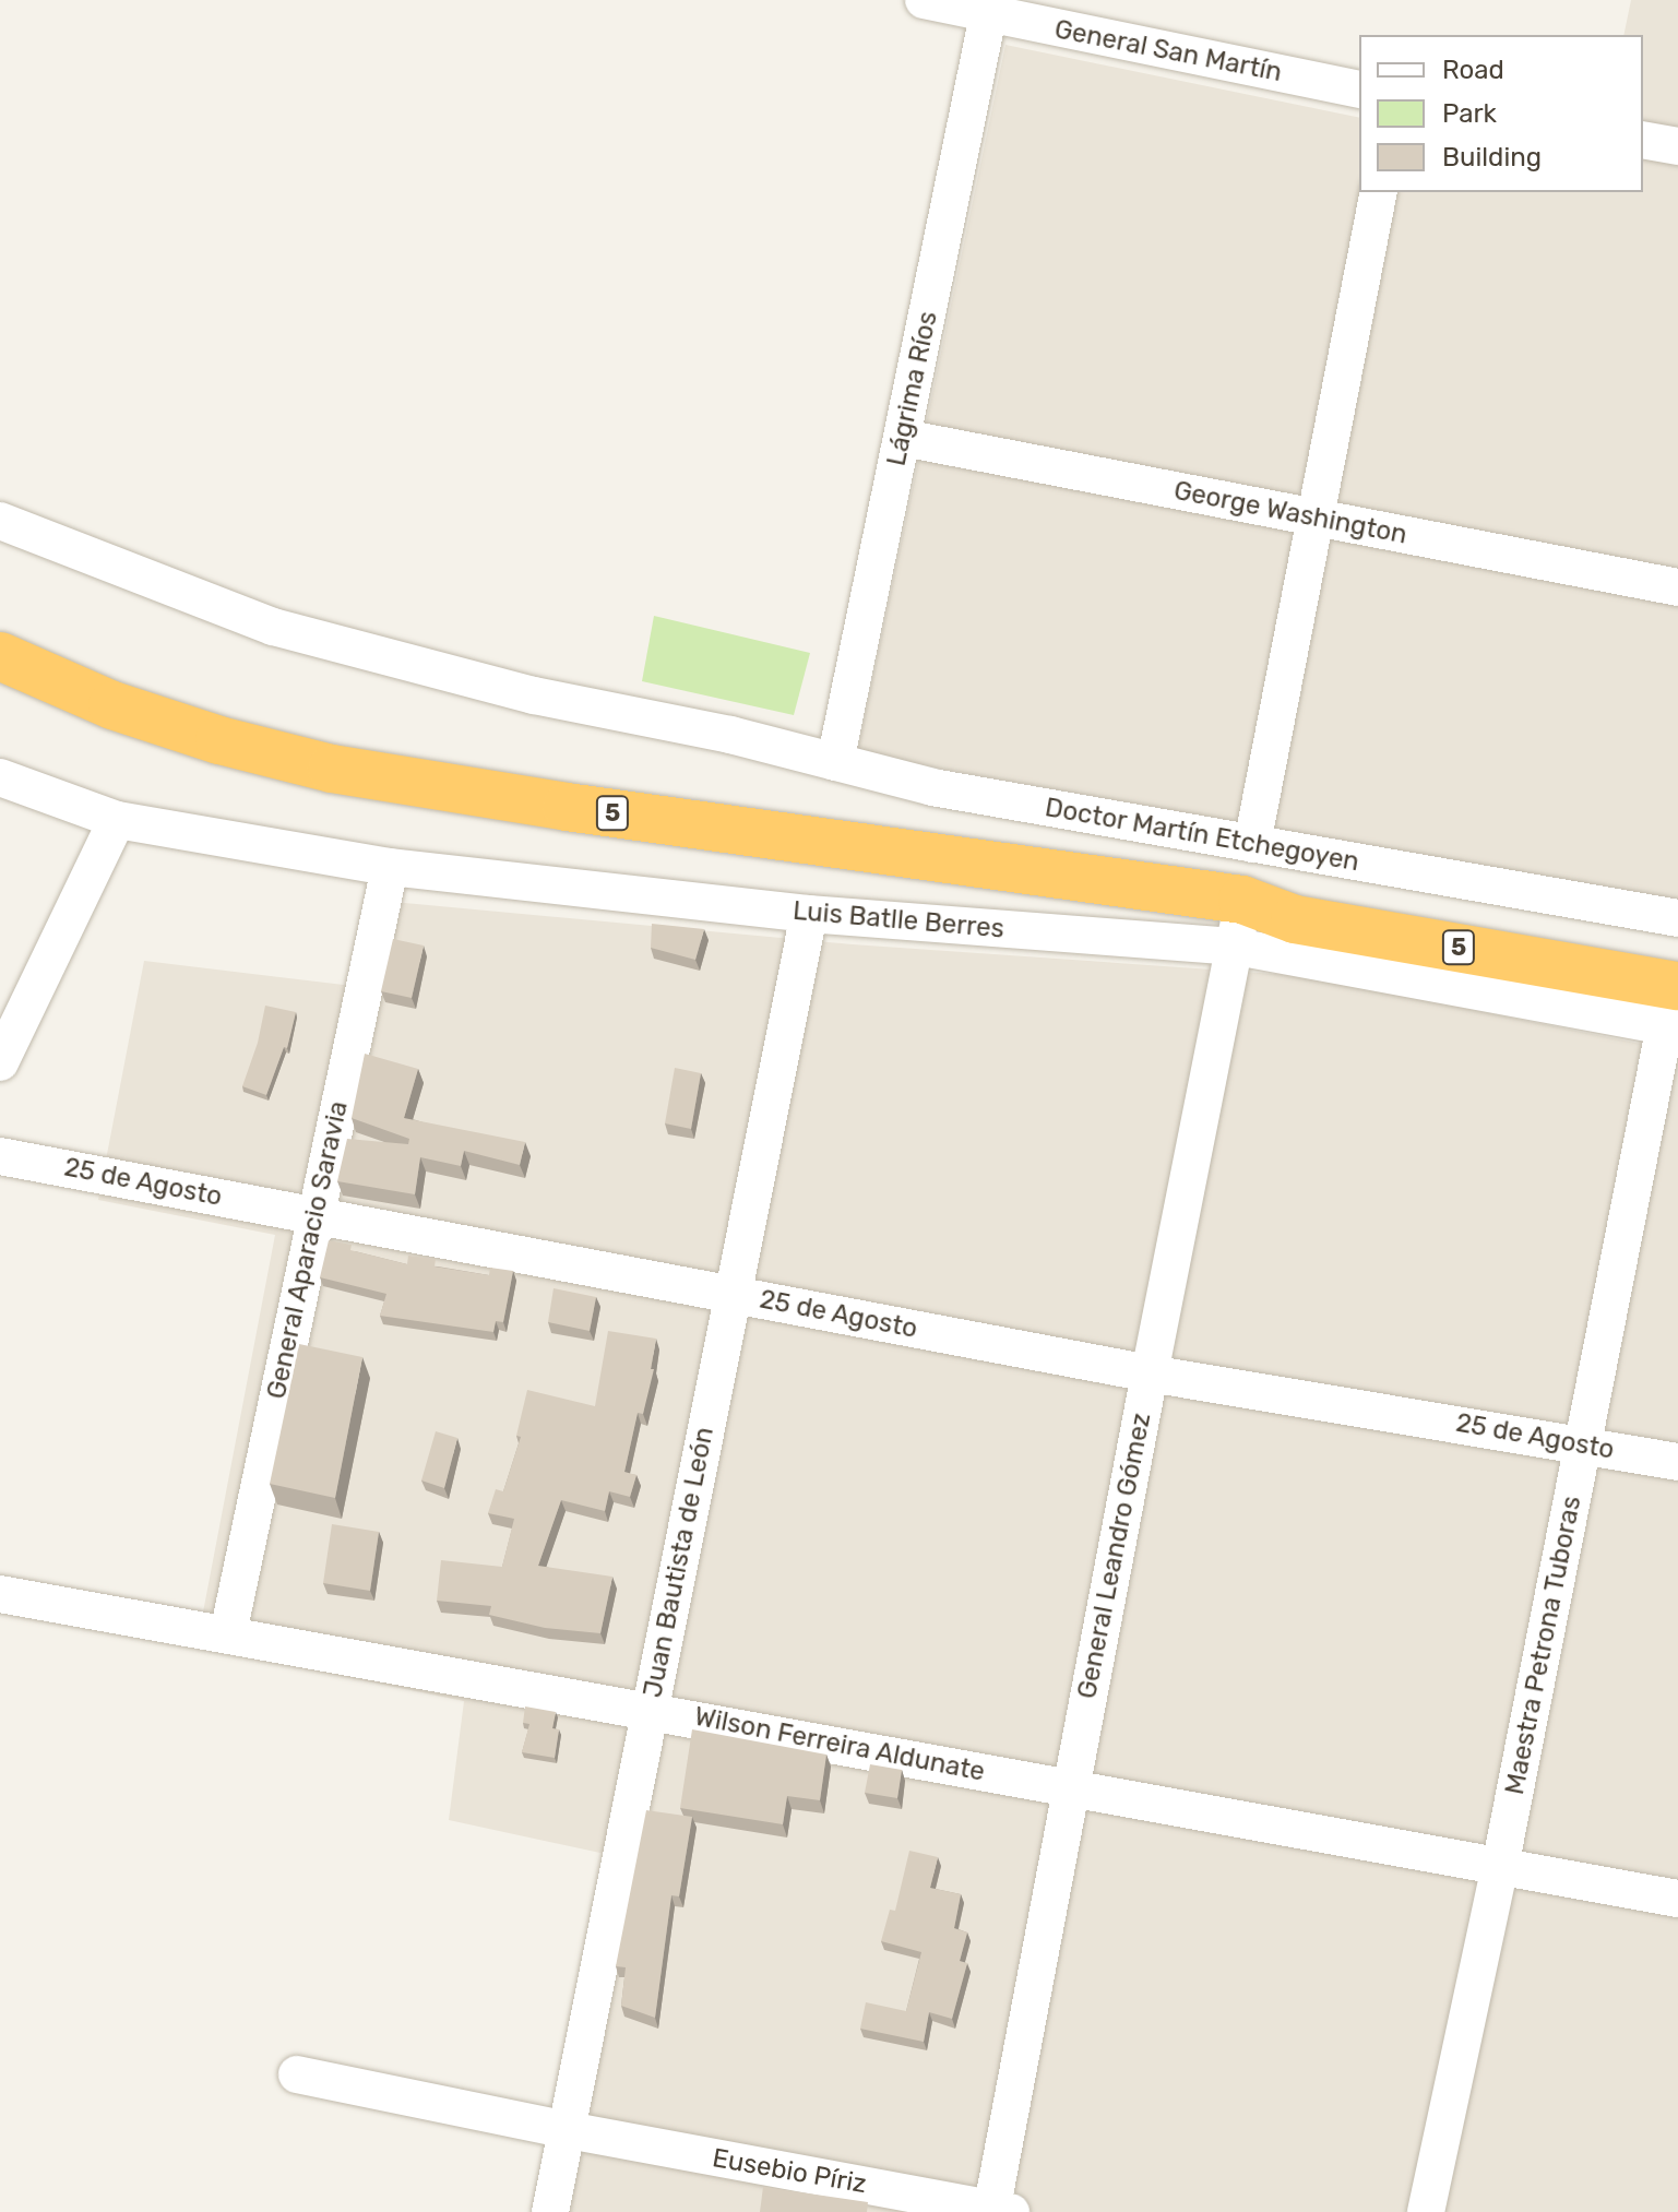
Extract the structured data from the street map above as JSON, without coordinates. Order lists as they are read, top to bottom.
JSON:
{
  "streets": {
    "highway": ["5"],
    "street": [
      "General San Martín",
      "Lágrima Ríos",
      "George Washington",
      "Doctor Martín Etchegoyen",
      "Luis Batlle Berres",
      "25 de Agosto",
      "General Aparacio Saravia",
      "General Leandro Gómez",
      "Juan Bautista de León",
      "Maestra Petrona Tuboras",
      "Wilson Ferreira Aldunate",
      "Eusebio Píriz"
    ]
  },
  "crossings": [
    ["General San Martín", "Lágrima Ríos"],
    ["Lágrima Ríos", "George Washington"],
    ["Lágrima Ríos", "Doctor Martín Etchegoyen"],
    ["5", "Luis Batlle Berres"],
    ["5", "General Leandro Gómez"],
    ["5", "Maestra Petrona Tuboras"],
    ["Luis Batlle Berres", "General Aparacio Saravia"],
    ["Luis Batlle Berres", "General Leandro Gómez"],
    ["Luis Batlle Berres", "Juan Bautista de León"],
    ["Luis Batlle Berres", "Maestra Petrona Tuboras"],
    ["25 de Agosto", "General Aparacio Saravia"],
    ["25 de Agosto", "General Leandro Gómez"],
    ["25 de Agosto", "Juan Bautista de León"],
    ["25 de Agosto", "Maestra Petrona Tuboras"],
    ["General Aparacio Saravia", "Wilson Ferreira Aldunate"],
    ["General Leandro Gómez", "Wilson Ferreira Aldunate"],
    ["General Leandro Gómez", "Eusebio Píriz"],
    ["Juan Bautista de León", "Wilson Ferreira Aldunate"],
    ["Juan Bautista de León", "Eusebio Píriz"],
    ["Maestra Petrona Tuboras", "Wilson Ferreira Aldunate"]
  ],
  "legend": ["Road", "Park", "Building"]
}
